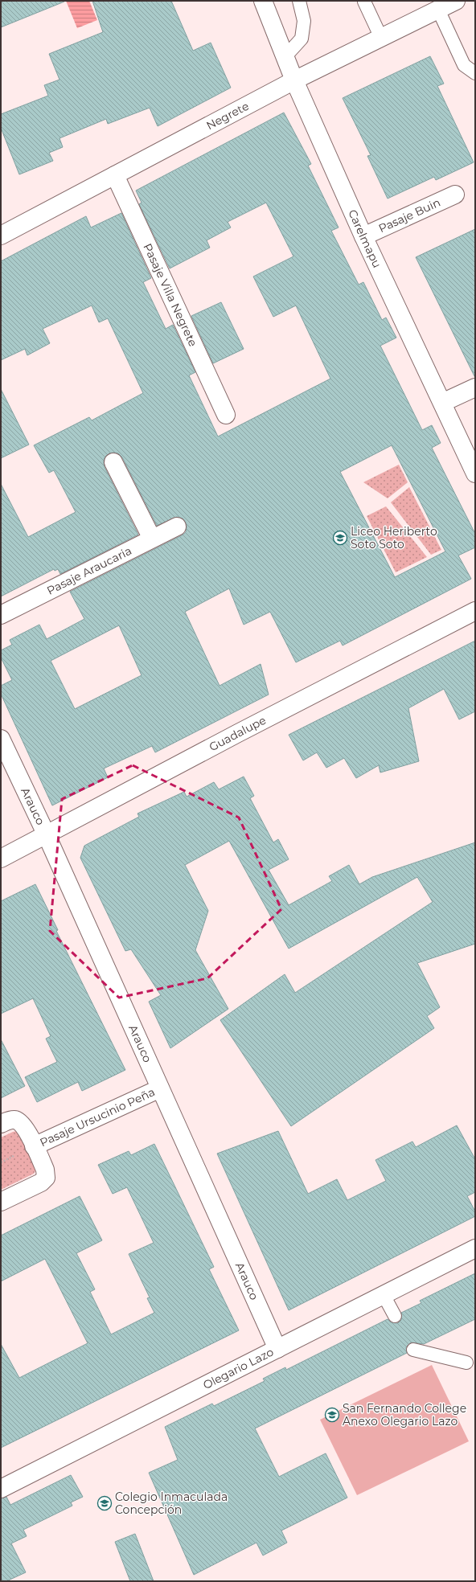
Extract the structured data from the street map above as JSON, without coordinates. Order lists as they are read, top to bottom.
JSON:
{
  "streets": {
    "street": [
      "Negrete",
      "Pasaje Buin",
      "Carelmapu",
      "Pasaje Villa Negrete",
      "Pasaje Araucaria",
      "Guadalupe",
      "Arauco",
      "Pasaje Ursucinio Peña",
      "Olegario Lazo"
    ]
  },
  "crossings": [
    ["Negrete", "Carelmapu"],
    ["Negrete", "Pasaje Villa Negrete"],
    ["Pasaje Buin", "Carelmapu"],
    ["Guadalupe", "Arauco"],
    ["Arauco", "Pasaje Ursucinio Peña"],
    ["Arauco", "Olegario Lazo"]
  ],
  "places": {
    "school or university": ["Liceo Heriberto Soto Soto", "San Fernando College Anexo Olegario Lazo", "Colegio Inmaculada Concepción"]
  }
}
